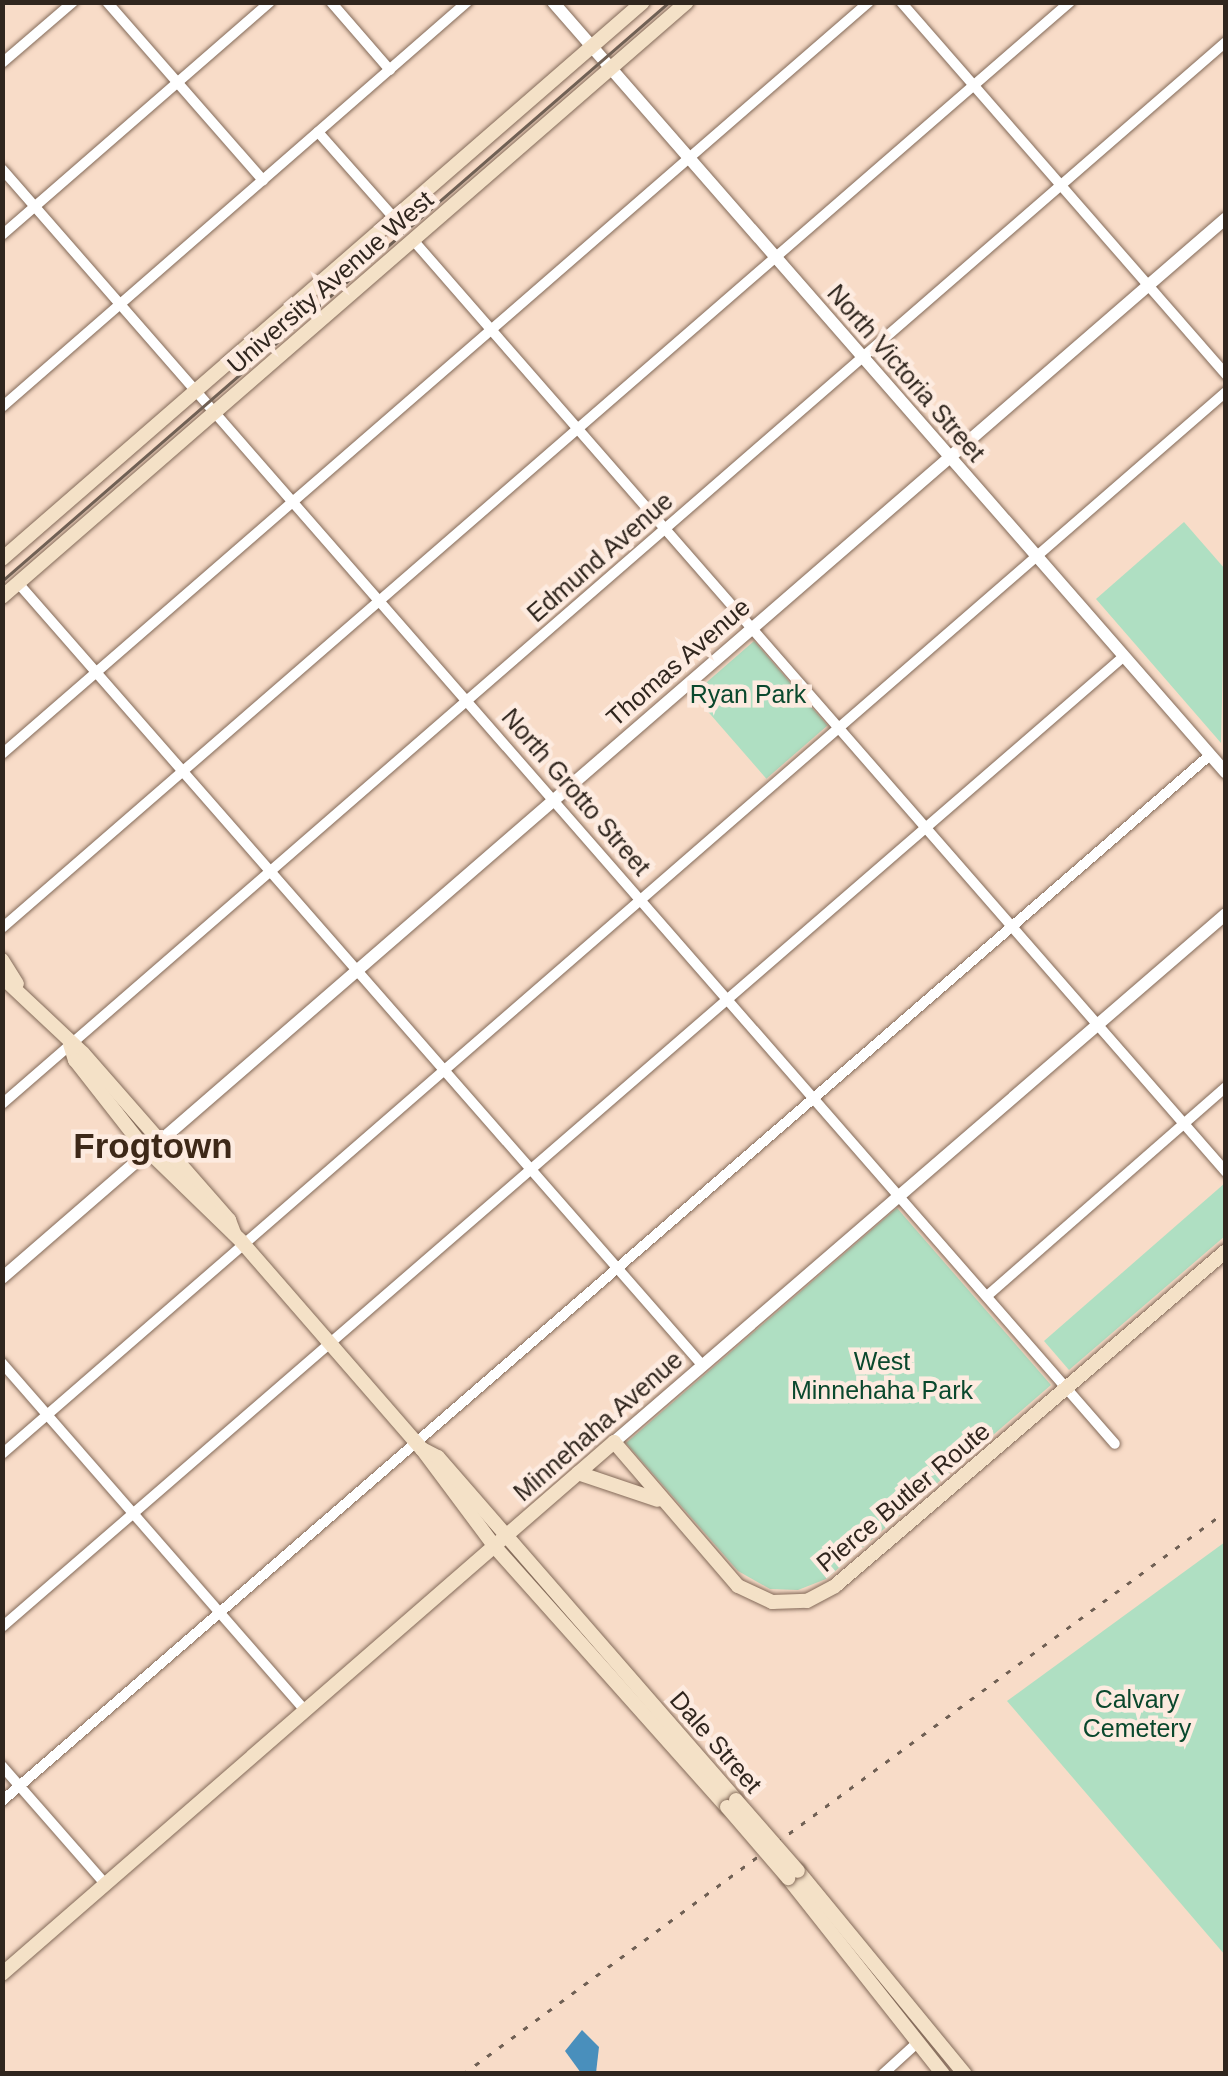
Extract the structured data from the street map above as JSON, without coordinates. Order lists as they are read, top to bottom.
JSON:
{
  "streets": {
    "main road": [
      "University Avenue West",
      "Minnehaha Avenue",
      "Pierce Butler Route",
      "Dale Street"
    ],
    "street": [
      "North Victoria Street",
      "Edmund Avenue",
      "Thomas Avenue",
      "North Grotto Street"
    ]
  },
  "crossings": [
    ["University Avenue West", "North Victoria Street"],
    ["University Avenue West", "North Grotto Street"],
    ["North Victoria Street", "Edmund Avenue"],
    ["North Victoria Street", "Thomas Avenue"],
    ["Edmund Avenue", "North Grotto Street"],
    ["Edmund Avenue", "Dale Street"],
    ["Thomas Avenue", "North Grotto Street"],
    ["Thomas Avenue", "Dale Street"],
    ["North Grotto Street", "Minnehaha Avenue"],
    ["North Grotto Street", "Pierce Butler Route"],
    ["Minnehaha Avenue", "Pierce Butler Route"],
    ["Minnehaha Avenue", "Dale Street"]
  ],
  "districts": ["Frogtown"],
  "parks": ["Ryan Park", "West Minnehaha Park", "Calvary Cemetery"]
}
